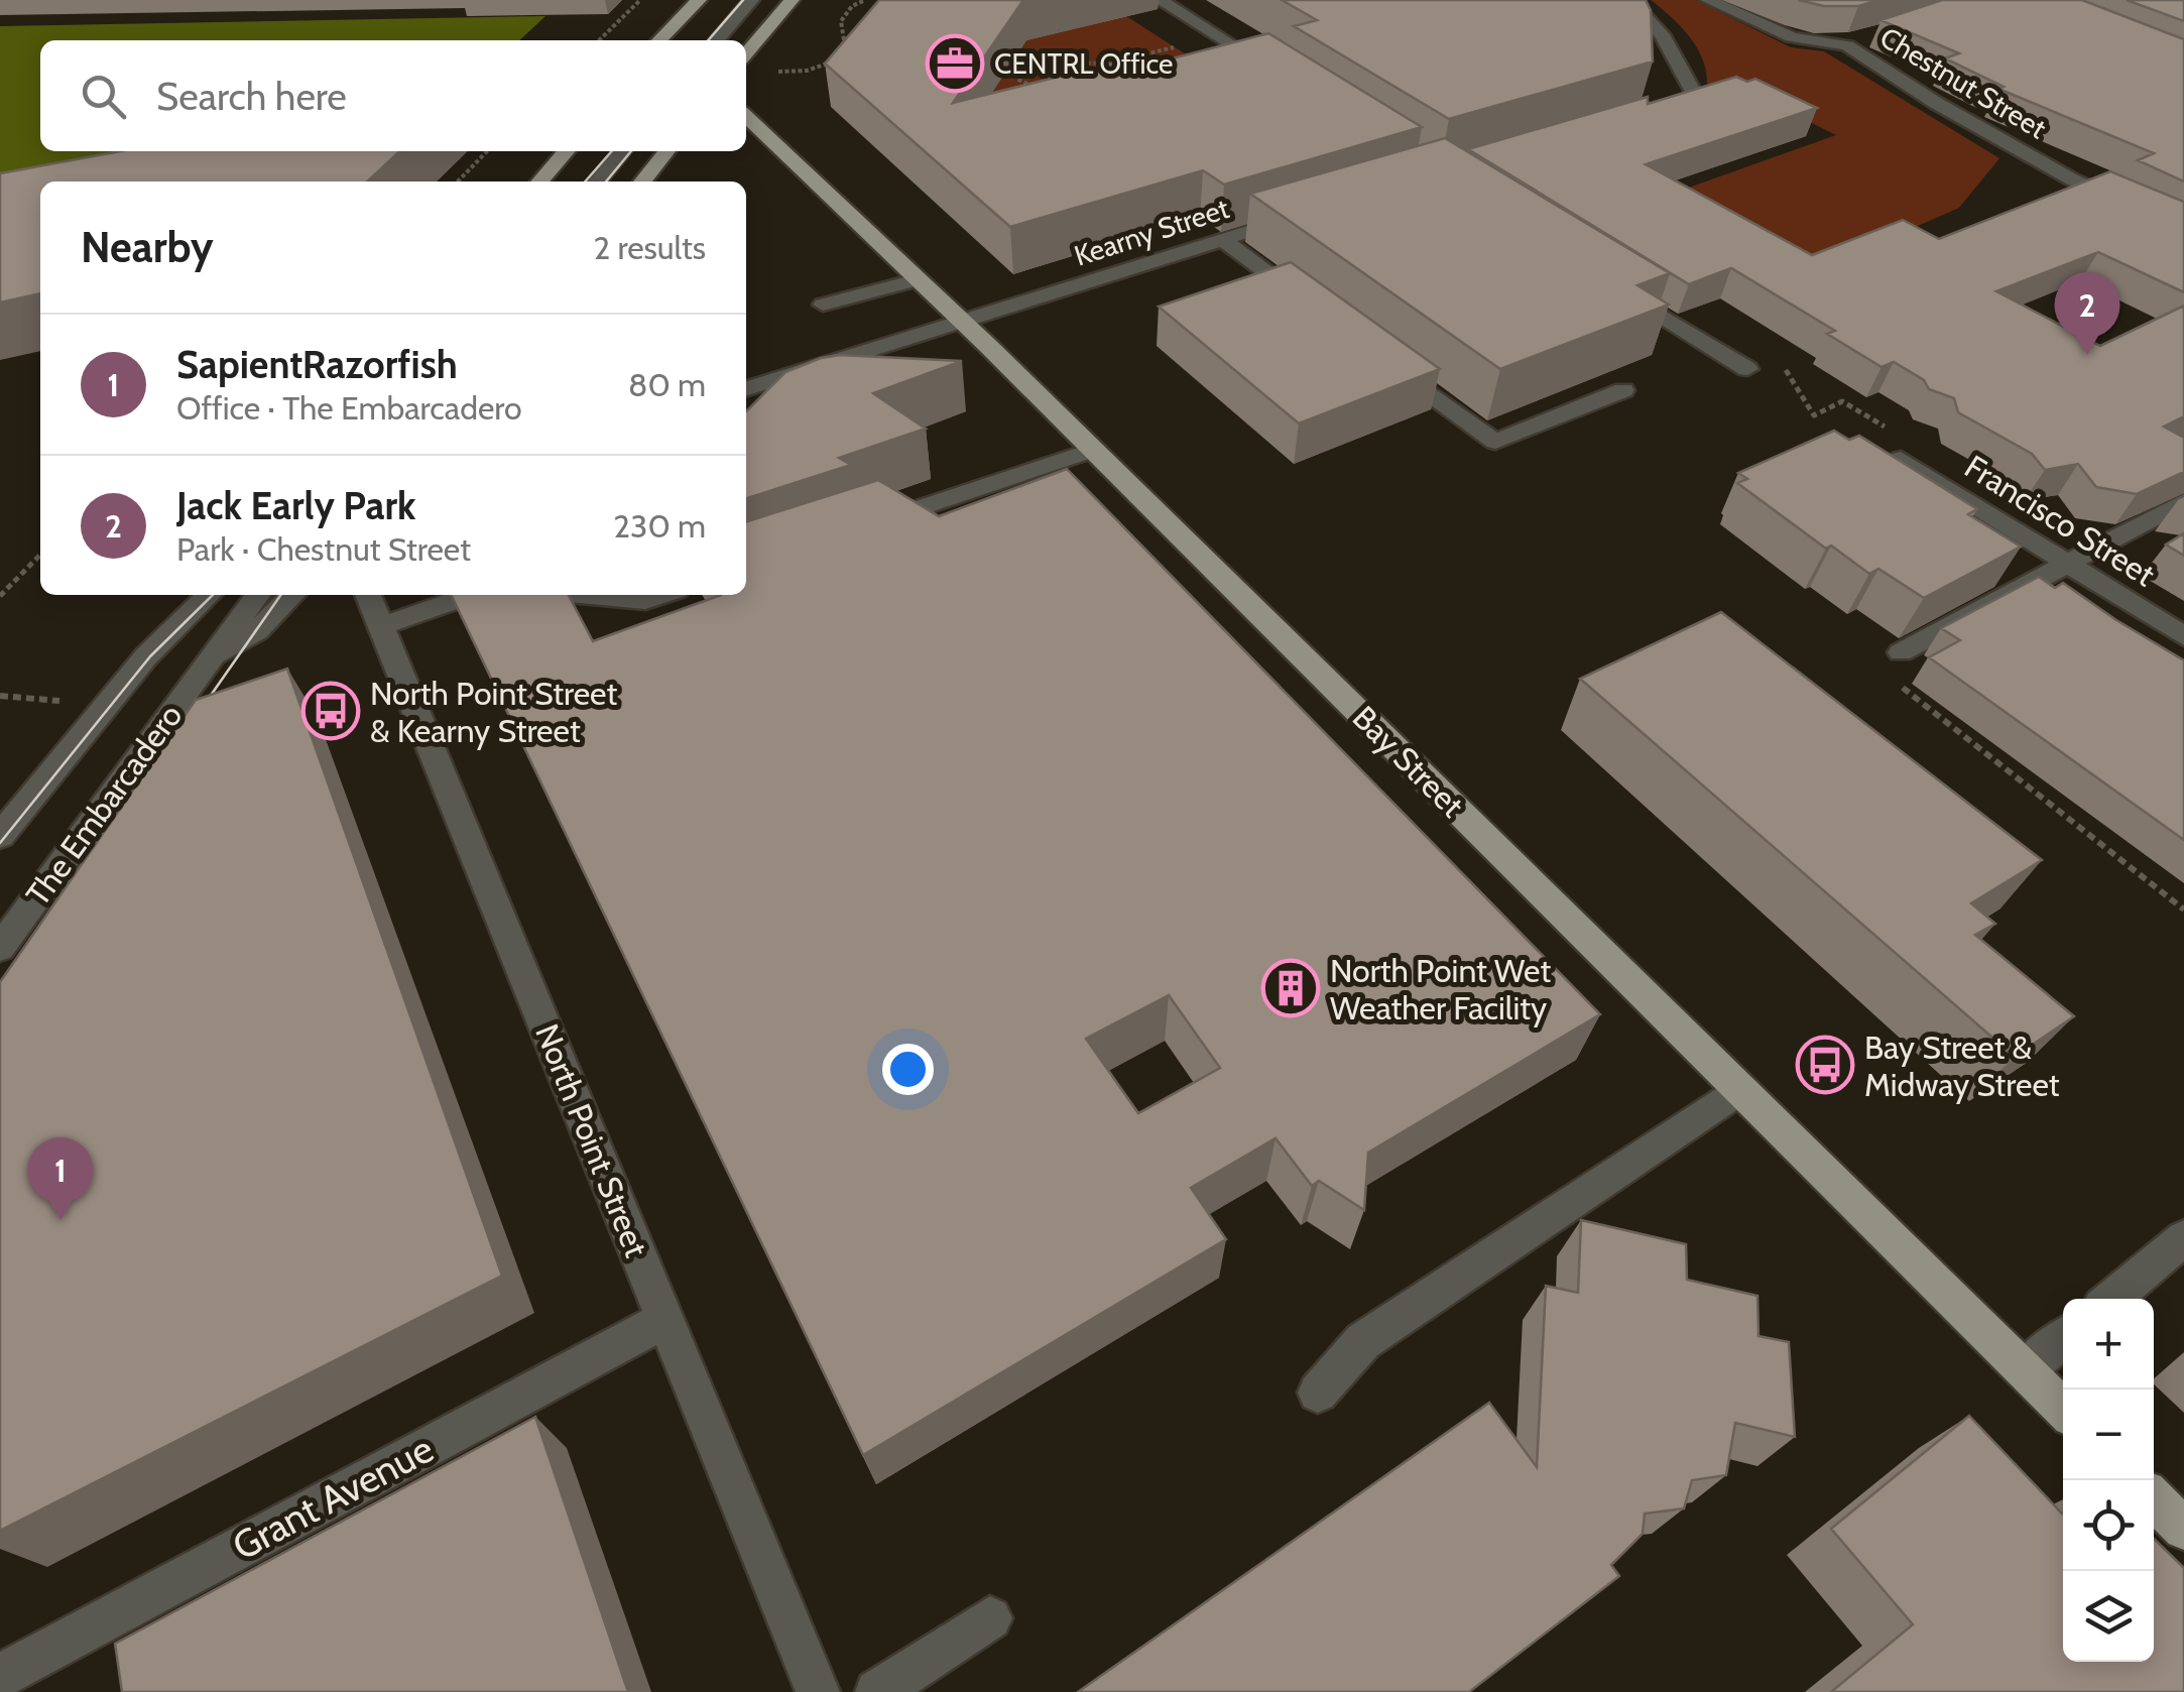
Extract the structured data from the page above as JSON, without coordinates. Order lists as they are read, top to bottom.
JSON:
{
  "streets": {
    "main road": ["Bay Street"],
    "street": [
      "Chestnut Street",
      "Kearny Street",
      "Francisco Street",
      "The Embarcadero",
      "North Point Street",
      "Grant Avenue"
    ]
  },
  "crossings": [
    ["Kearny Street", "Bay Street"],
    ["North Point Street", "Grant Avenue"]
  ],
  "places": {
    "office": ["CENTRL Office"],
    "bus stop": ["North Point Street & Kearny Street", "Bay Street & Midway Street"],
    "building": ["North Point Wet Weather Facility"]
  },
  "page": {
    "search": "Search here",
    "heading": ["Nearby", "2 results"],
    "pins": ["2", "1"],
    "list": [
      {
        "mark": "1",
        "name": "SapientRazorfish",
        "note": "Office · The Embarcadero",
        "value": "80 m"
      },
      {
        "mark": "2",
        "name": "Jack Early Park",
        "note": "Park · Chestnut Street",
        "value": "230 m"
      }
    ],
    "map_buttons": ["+", "−"]
  }
}
